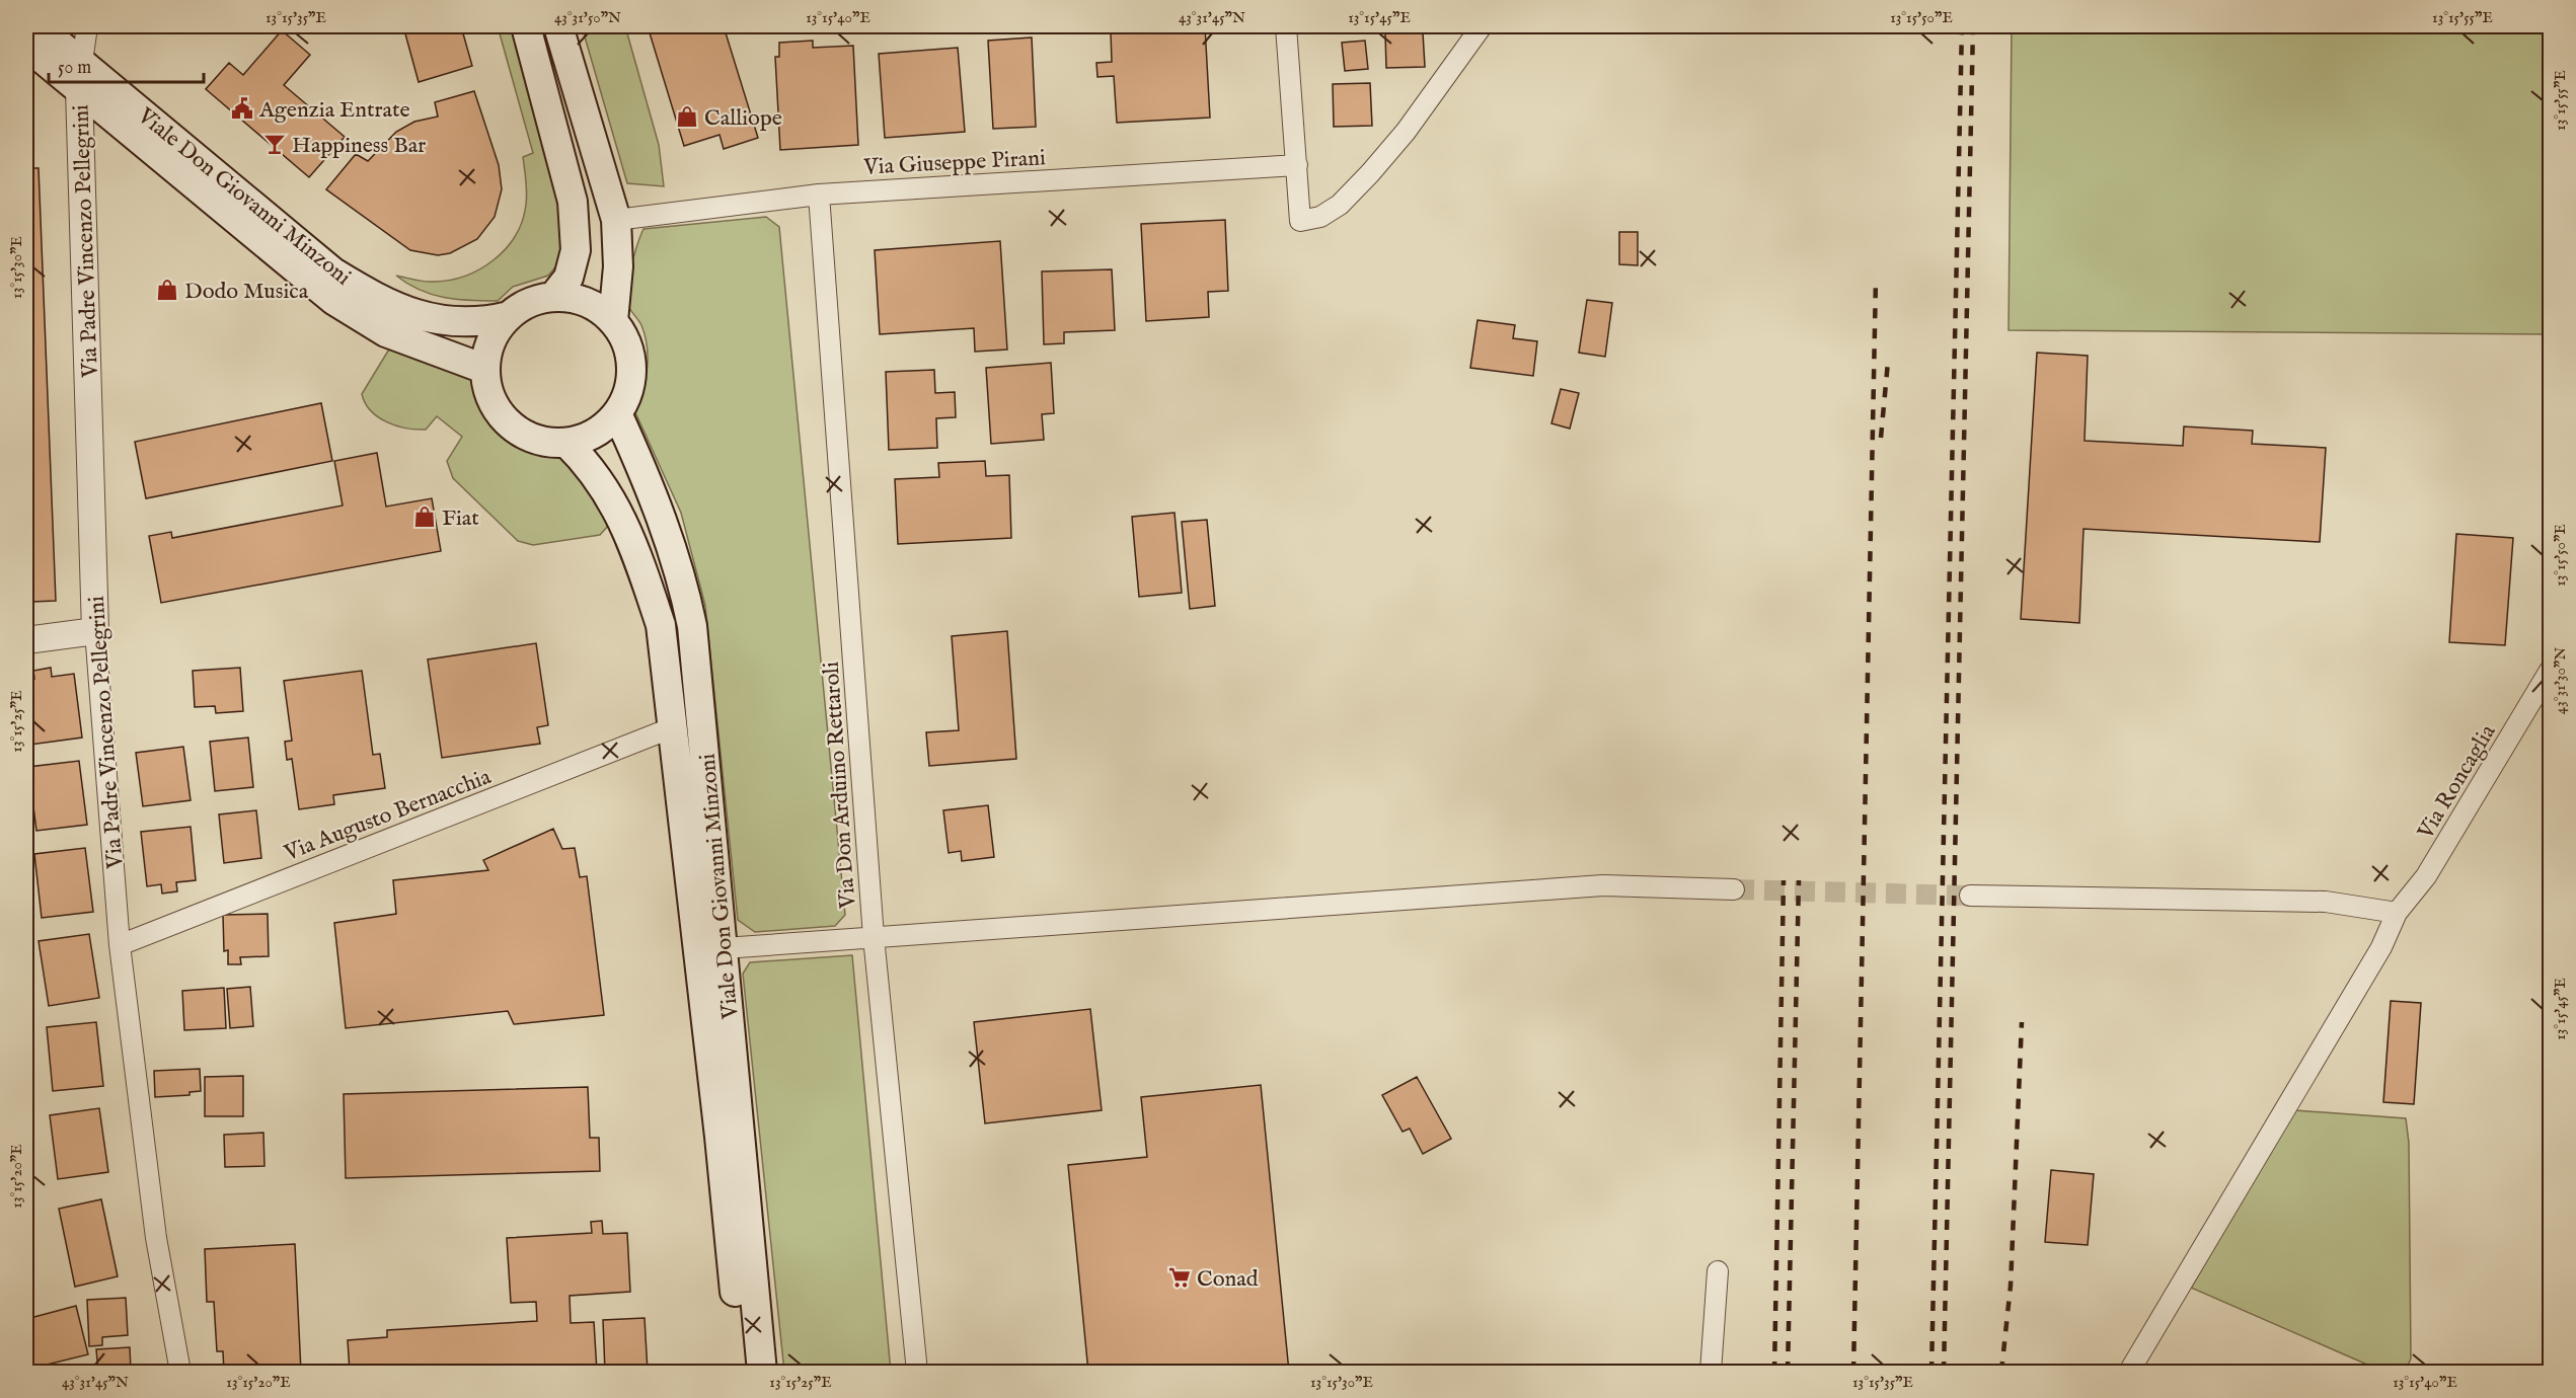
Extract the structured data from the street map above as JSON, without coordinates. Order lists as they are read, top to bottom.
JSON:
{
  "streets": {
    "main road": ["Viale Don Giovanni Minzoni"],
    "street": [
      "Via Giuseppe Pirani",
      "Via Padre Vincenzo Pellegrini",
      "Via Roncaglia",
      "Via Don Arduino Rettaroli",
      "Via Augusto Bernacchia"
    ]
  },
  "crossings": [
    ["Via Giuseppe Pirani", "Via Don Arduino Rettaroli"],
    ["Viale Don Giovanni Minzoni", "Via Padre Vincenzo Pellegrini"],
    ["Viale Don Giovanni Minzoni", "Via Augusto Bernacchia"],
    ["Via Padre Vincenzo Pellegrini", "Via Augusto Bernacchia"]
  ],
  "places": {
    "public building": ["Agenzia Entrate"],
    "shop": ["Calliope", "Dodo Musica", "Fiat"],
    "bar": ["Happiness Bar"],
    "supermarket": ["Conad"]
  },
  "scale_bar": "50 m",
  "coordinates": [
    "13°15'35\"E",
    "43°31'50\"N",
    "13°15'40\"E",
    "43°31'45\"N",
    "13°15'45\"E",
    "13°15'50\"E",
    "13°15'55\"E",
    "13°15'30\"E",
    "43°31'30\"N",
    "13°15'25\"E",
    "13°15'20\"E"
  ]
}
